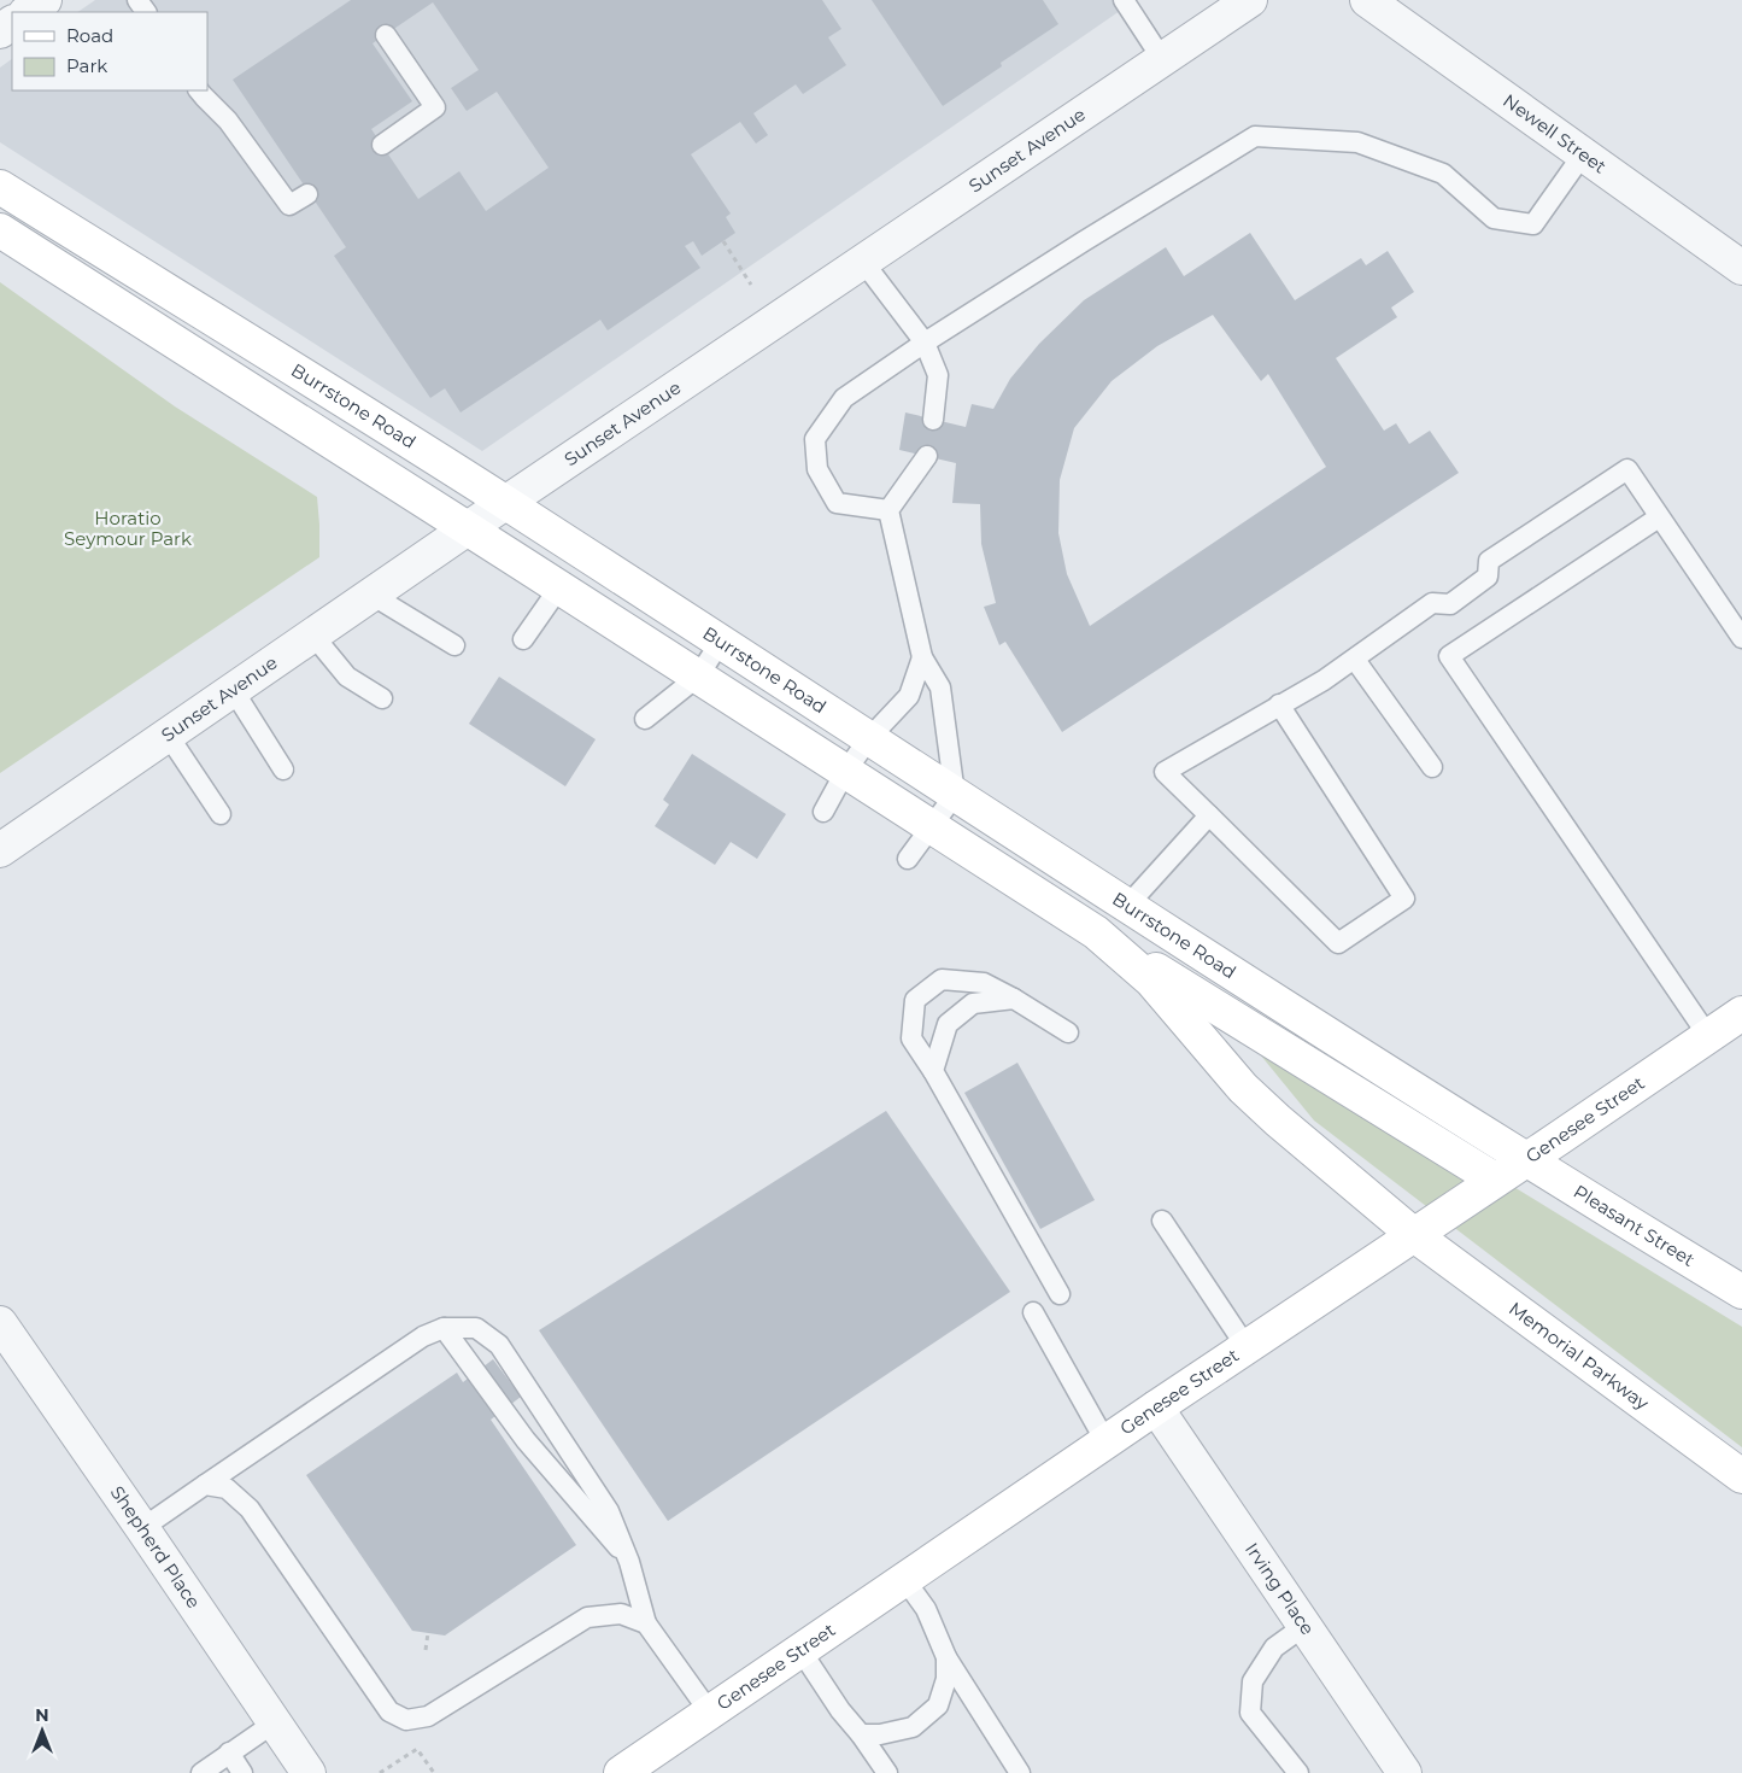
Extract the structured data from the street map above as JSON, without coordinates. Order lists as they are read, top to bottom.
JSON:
{
  "streets": {
    "street": [
      "Newell Street",
      "Sunset Avenue",
      "Burrstone Road",
      "Genesee Street",
      "Pleasant Street",
      "Memorial Parkway",
      "Shepherd Place",
      "Irving Place"
    ]
  },
  "crossings": [
    ["Sunset Avenue", "Burrstone Road"],
    ["Burrstone Road", "Genesee Street"],
    ["Burrstone Road", "Pleasant Street"],
    ["Genesee Street", "Pleasant Street"],
    ["Genesee Street", "Memorial Parkway"],
    ["Genesee Street", "Irving Place"]
  ],
  "parks": ["Horatio Seymour Park"],
  "legend": ["Road", "Park"],
  "north": "top"
}
